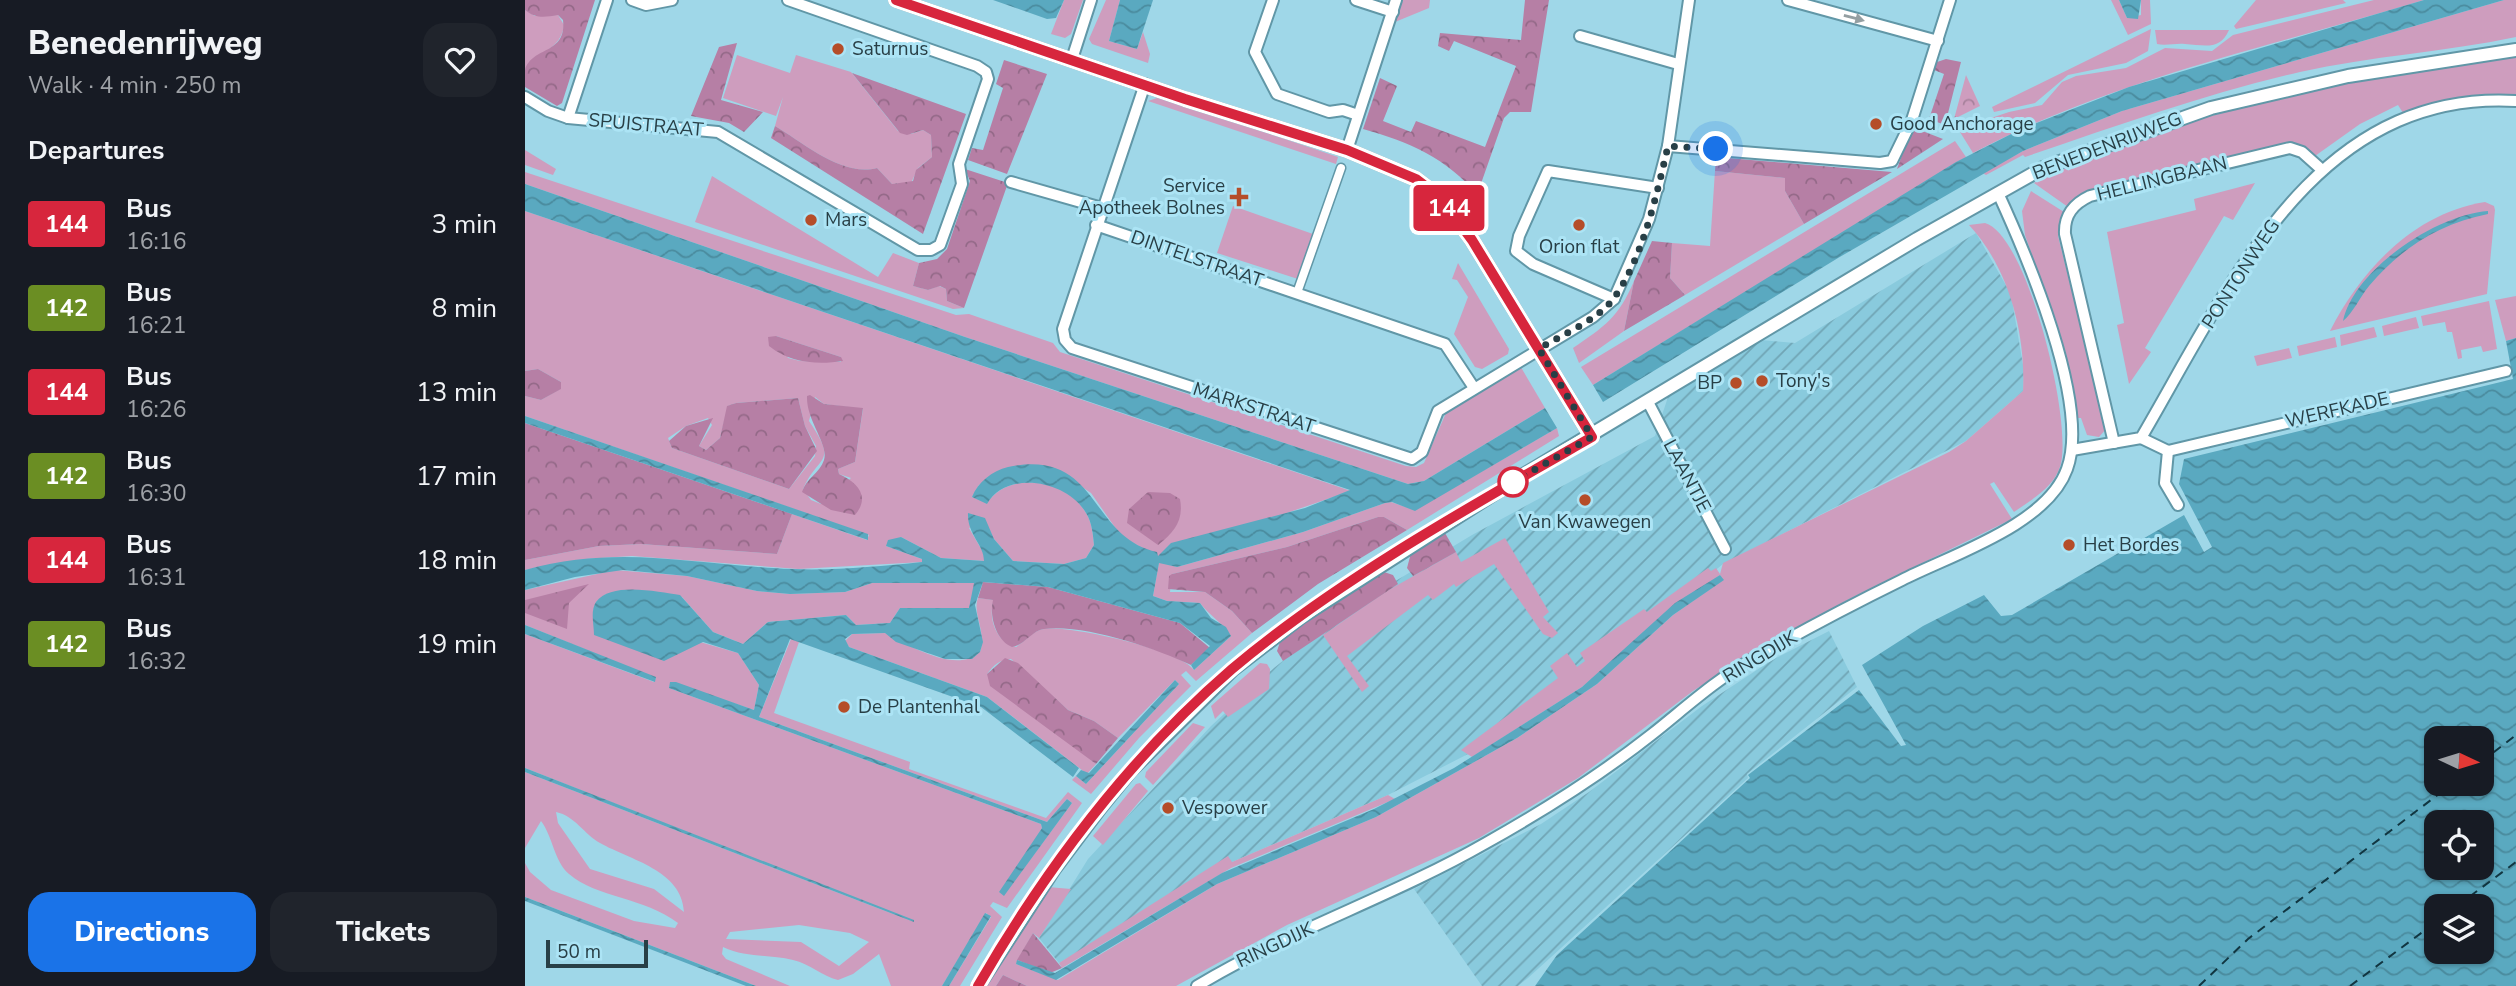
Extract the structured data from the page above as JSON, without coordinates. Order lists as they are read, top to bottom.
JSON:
{
  "streets": {
    "street": [
      "SPUISTRAAT",
      "BENEDENRIJWEG",
      "HELLINGBAAN",
      "DINTELSTRAAT",
      "PONTONWEG",
      "MARKSTRAAT",
      "WERFKADE",
      "LAANTJE",
      "RINGDIJK"
    ]
  },
  "crossings": [
    ["BENEDENRIJWEG", "LAANTJE"],
    ["BENEDENRIJWEG", "RINGDIJK"],
    ["HELLINGBAAN", "PONTONWEG"],
    ["DINTELSTRAAT", "MARKSTRAAT"]
  ],
  "places": {
    "other": [
      "Saturnus",
      "Good Anchorage",
      "Mars",
      "Orion flat",
      "Tony's",
      "BP",
      "Van Kwawegen",
      "Het Bordes",
      "De Plantenhal",
      "Vespower"
    ],
    "health": ["Service Apotheek Bolnes"]
  },
  "lines": ["bus line 144"],
  "scale_bar": "50 m",
  "north": "right",
  "page": {
    "heading": [
      ["Benedenrijweg", "Walk · 4 min · 250 m"],
      "Departures"
    ],
    "on_map": "144",
    "list": [
      {
        "mark": "144",
        "name": "Bus",
        "note": "16:16",
        "value": "3 min"
      },
      {
        "mark": "142",
        "name": "Bus",
        "note": "16:21",
        "value": "8 min"
      },
      {
        "mark": "144",
        "name": "Bus",
        "note": "16:26",
        "value": "13 min"
      },
      {
        "mark": "142",
        "name": "Bus",
        "note": "16:30",
        "value": "17 min"
      },
      {
        "mark": "144",
        "name": "Bus",
        "note": "16:31",
        "value": "18 min"
      },
      {
        "mark": "142",
        "name": "Bus",
        "note": "16:32",
        "value": "19 min"
      }
    ],
    "buttons": ["Directions", "Tickets"],
    "scale": "50 m"
  }
}
